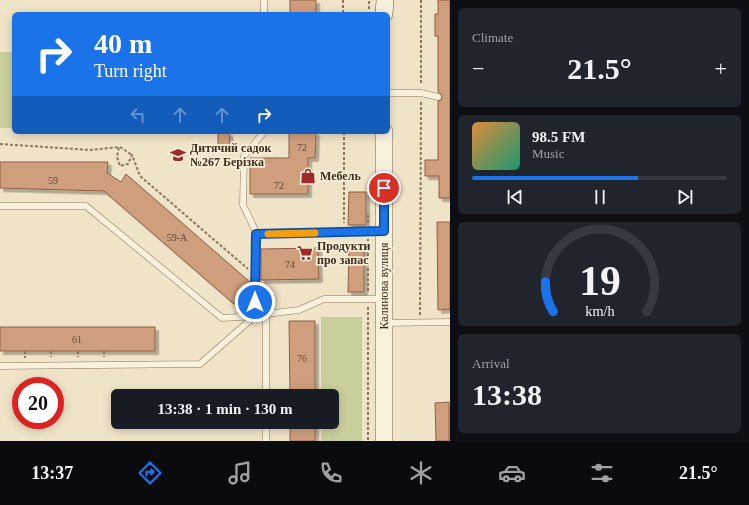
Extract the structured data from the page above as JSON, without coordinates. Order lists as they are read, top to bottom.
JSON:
{
  "streets": {
    "main road": ["Калинова вулиця"]
  },
  "places": {
    "school or university": ["Дитячий садок №267 Берізка"],
    "shop": ["Мебель"],
    "supermarket": ["Продукти про запас"]
  },
  "house_numbers": [
    "72",
    "59",
    "72",
    "59-А",
    "74",
    "61",
    "76"
  ],
  "page": {
    "tile": [
      "Climate",
      ["Arrival", "13:38"]
    ],
    "turn": ["40 m", "Turn right"],
    "heat": ["−", "21.5°", "+"],
    "song": ["98.5 FM", "Music"],
    "limit": "20",
    "trip": "13:38 · 1 min · 130 m",
    "tabs": ["13:37", "21.5°"],
    "gauge": ["19", "km/h"]
  }
}
